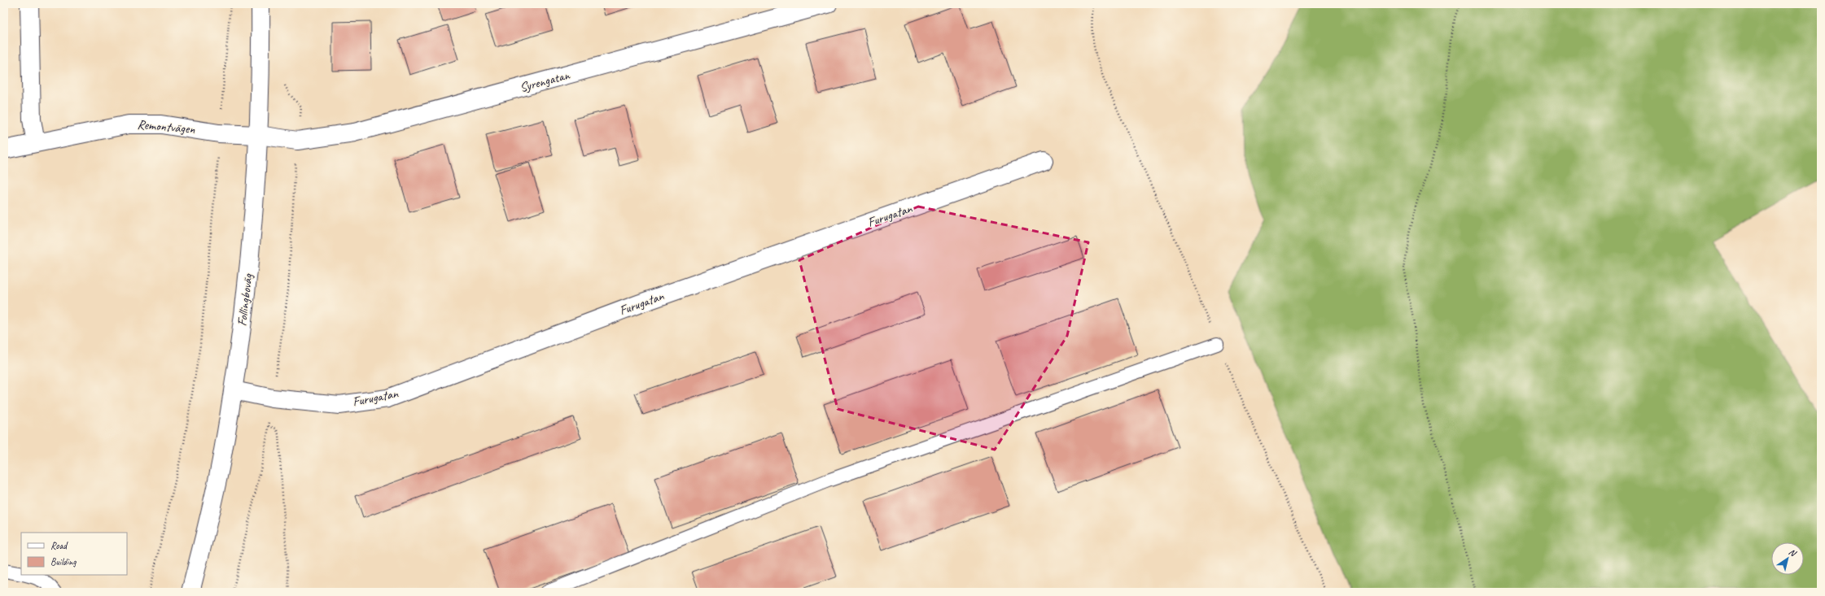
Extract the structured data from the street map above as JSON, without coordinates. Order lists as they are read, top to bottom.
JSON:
{
  "streets": {
    "street": [
      "Syrengatan",
      "Remontvägen",
      "Furugatan",
      "Follingboväg"
    ]
  },
  "crossings": [
    ["Syrengatan", "Remontvägen"],
    ["Syrengatan", "Follingboväg"],
    ["Remontvägen", "Follingboväg"],
    ["Furugatan", "Follingboväg"]
  ],
  "legend": ["Road", "Building"],
  "north": "top right"
}
